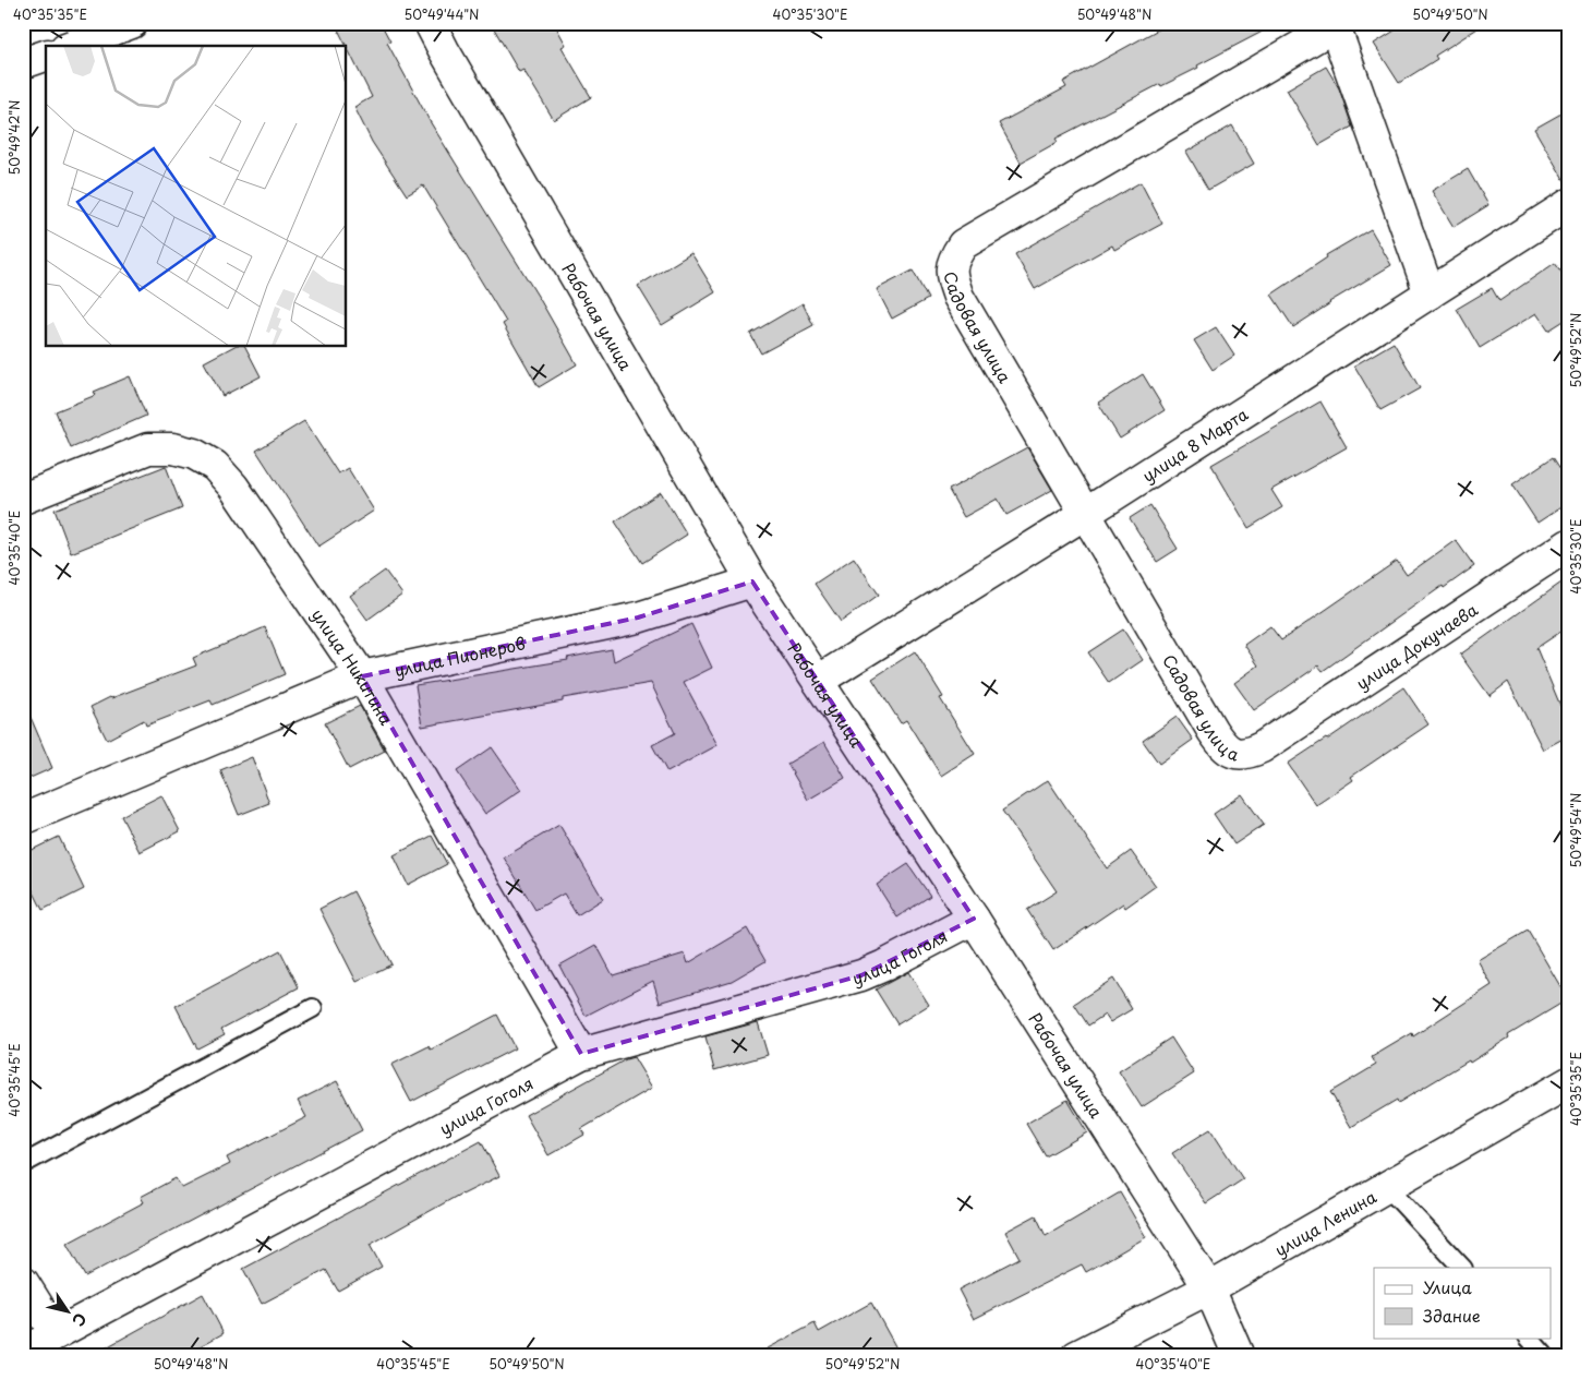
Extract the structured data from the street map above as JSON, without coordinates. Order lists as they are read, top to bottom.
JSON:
{
  "streets": {
    "street": [
      "Рабочая улица",
      "Садовая улица",
      "улица 8 Марта",
      "улица Докучаева",
      "улица Пионеров",
      "улица Никитина",
      "улица Гоголя",
      "улица Ленина"
    ]
  },
  "crossings": [
    ["Рабочая улица", "улица 8 Марта"],
    ["Рабочая улица", "улица Пионеров"],
    ["Рабочая улица", "улица Гоголя"],
    ["Рабочая улица", "улица Ленина"],
    ["Садовая улица", "улица 8 Марта"],
    ["Садовая улица", "улица Докучаева"],
    ["улица Пионеров", "улица Никитина"],
    ["улица Никитина", "улица Гоголя"]
  ],
  "legend": ["Улица", "Здание"],
  "north": "bottom right",
  "coordinates": [
    "40°35'35\"E",
    "50°49'44\"N",
    "40°35'30\"E",
    "50°49'48\"N",
    "50°49'50\"N",
    "50°49'42\"N",
    "50°49'52\"N",
    "40°35'40\"E",
    "50°49'54\"N",
    "40°35'45\"E"
  ]
}
